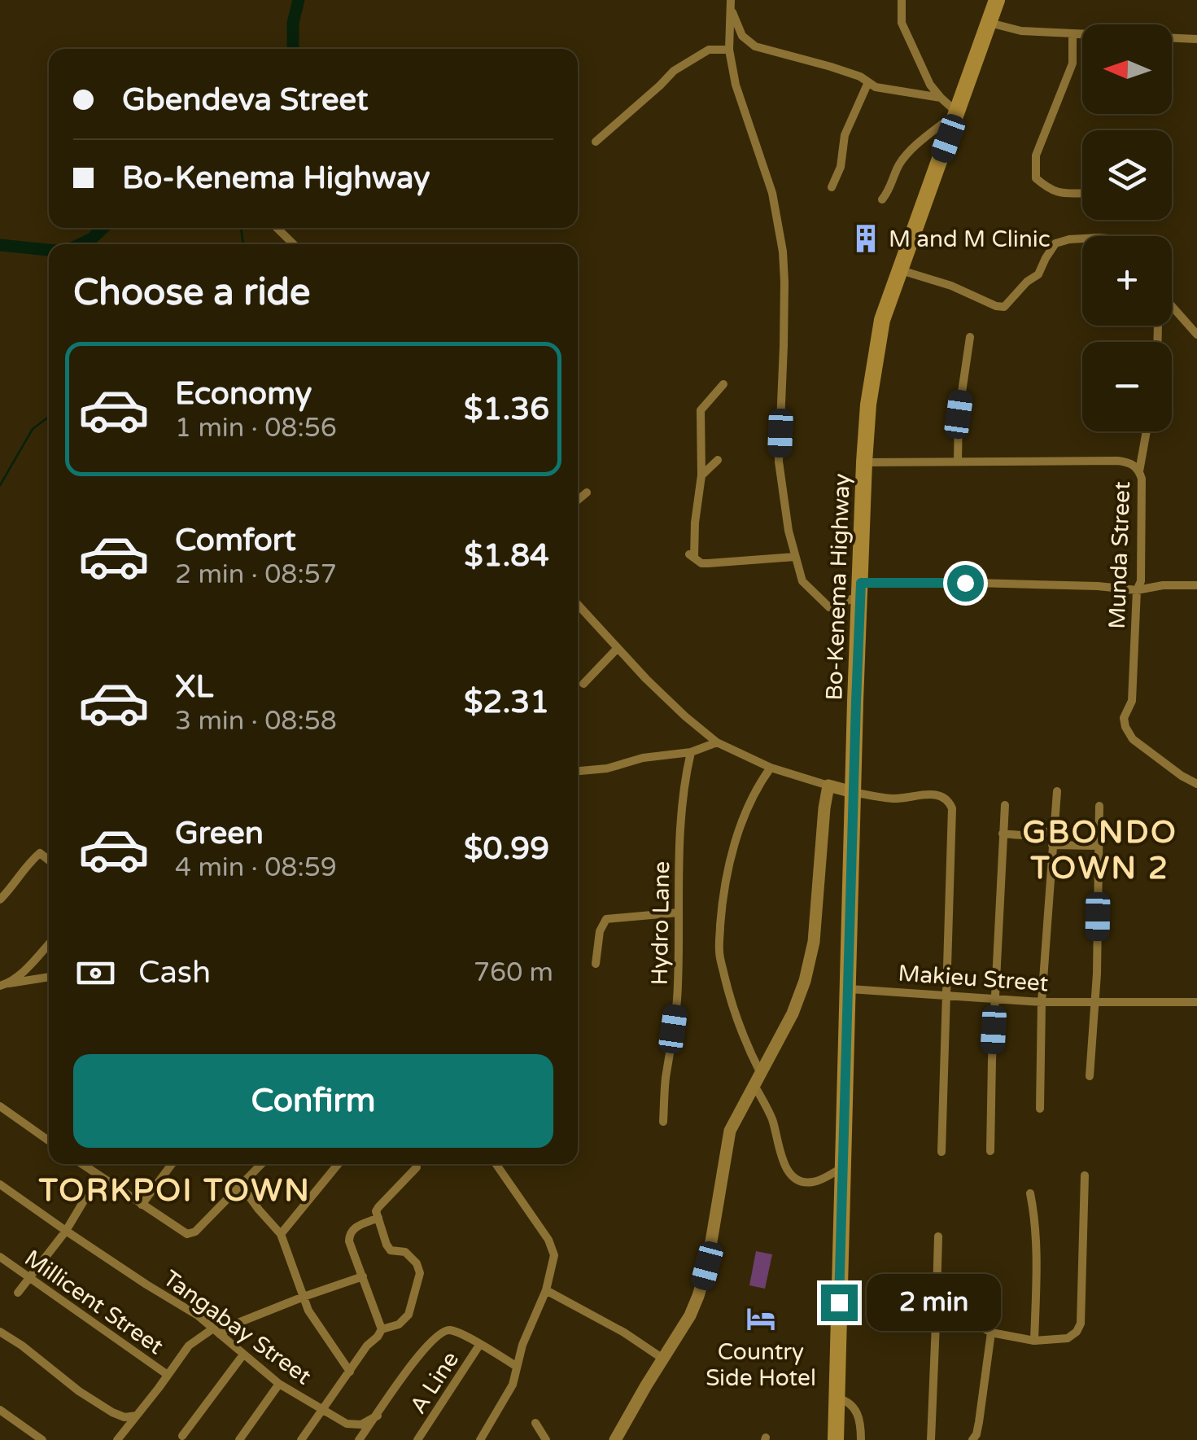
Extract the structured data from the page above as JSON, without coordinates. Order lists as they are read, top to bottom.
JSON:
{
  "streets": {
    "highway": ["Bo-Kenema Highway"],
    "street": [
      "Munda Street",
      "Hydro Lane",
      "Makieu Street",
      "Millicent Street",
      "Tangabay Street",
      "A Line"
    ]
  },
  "crossings": [
    ["Munda Street", "Bo-Kenema Highway"],
    ["Bo-Kenema Highway", "Makieu Street"]
  ],
  "districts": ["GBONDO TOWN 2", "TORKPOI TOWN"],
  "places": {
    "building": ["M and M Clinic"],
    "hotel": ["Country Side Hotel"]
  },
  "north": "left",
  "page": {
    "map_buttons": ["+", "−"],
    "banner": ["Gbendeva Street", "Bo-Kenema Highway"],
    "heading": "Choose a ride",
    "list": [
      {
        "name": "Economy",
        "note": "1 min · 08:56",
        "value": "$1.36"
      },
      {
        "name": "Comfort",
        "note": "2 min · 08:57",
        "value": "$1.84"
      },
      {
        "name": "XL",
        "note": "3 min · 08:58",
        "value": "$2.31"
      },
      {
        "name": "Green",
        "note": "4 min · 08:59",
        "value": "$0.99"
      }
    ],
    "pay": ["Cash", "760 m"],
    "buttons": "Confirm",
    "bubble": "2 min"
  }
}
